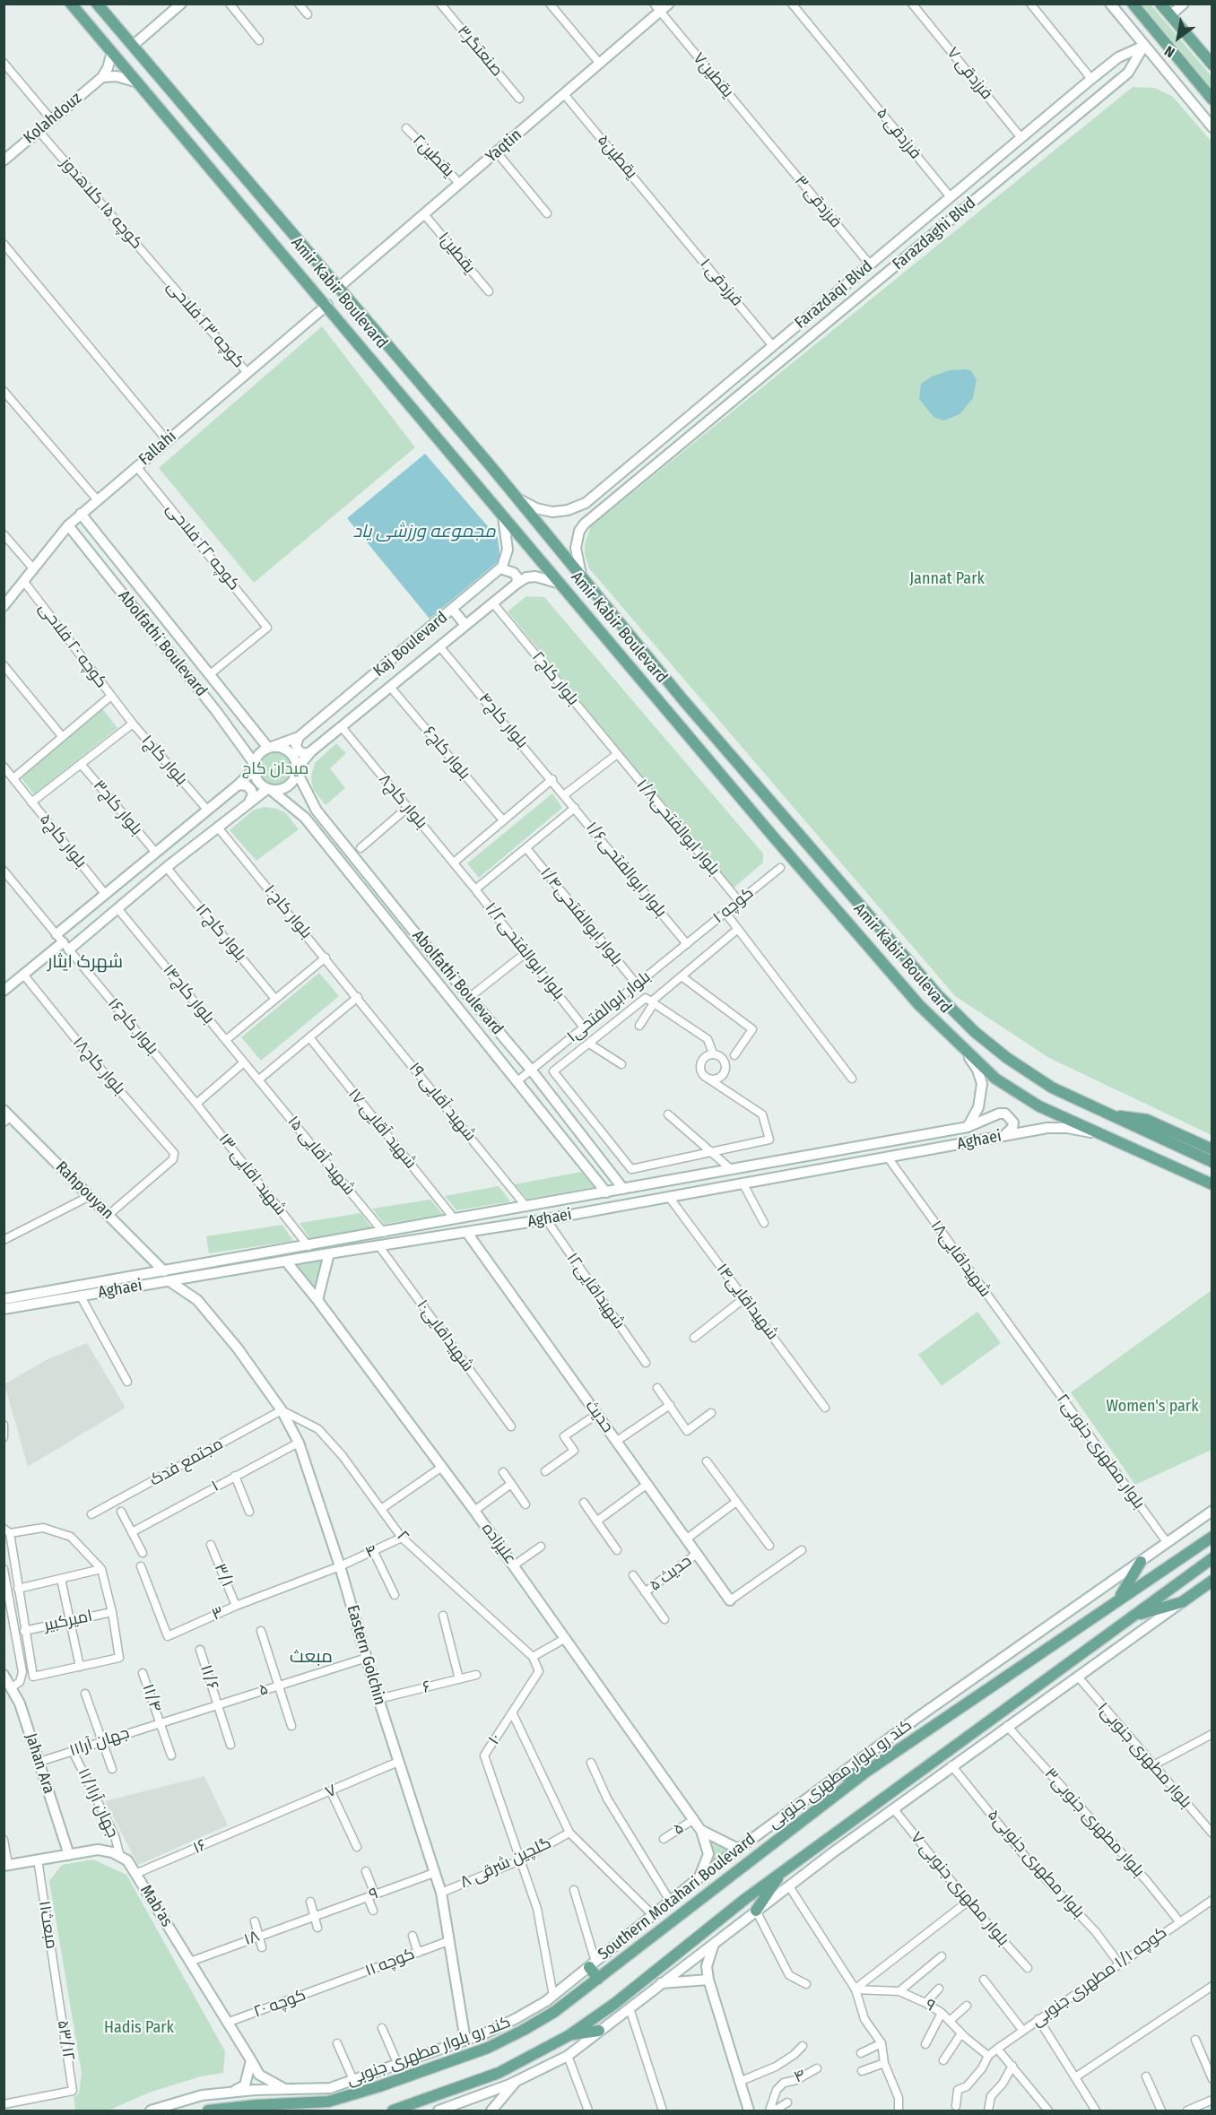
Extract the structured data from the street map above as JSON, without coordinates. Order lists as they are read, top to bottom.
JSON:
{
  "streets": {
    "main road": ["Amir Kabir Boulevard", "ُSouthern Motahari Boulevard"],
    "street": [
      "صنعتگر۳",
      "فرزدقی ۷",
      "یقطین۷",
      "Kolahdouz",
      "فرزدقی ۵",
      "Yaqtin",
      "یقطین۲",
      "یقطین۵",
      "فرزدقی ۳",
      "کوچه ۱۵ کلاهدوز",
      "Farazdaghi Blvd",
      "یقطین۱",
      "فرزدقی ۱",
      "Farazdaqi Blvd",
      "کوچه ۲۳ فلاحی",
      "Fallahi",
      "کوچه ۲۲ فلاحی",
      "Abolfathi Boulevard",
      "Kaj Boulevard",
      "کوچه ۲۰ فلاحی",
      "بلوار کاج۲",
      "بلوار کاج۴",
      "بلوار کاج۶",
      "بلوار کاج۱",
      "بلوار کاج۸",
      "بلوار کاج۳",
      "بلوار ابوالفتحی۱/۸",
      "بلوار کاج۵",
      "بلوار ابوالفتحی۱/۶",
      "کوچه ۱",
      "بلوار کاج۱۰",
      "بلوار ابوالفتحی۱/۴",
      "بلوار کاج۱۲",
      "بلوار ابوالفتحی۱/۲",
      "بلوار کاج۱۴",
      "بلوار ابوالفتحی۱",
      "بلوار کاج۱۶",
      "بلوار کاج۱۸",
      "شهید آقایی ۱۹",
      "شهید آقایی ۱۷",
      "Aghaei",
      "شهید آقایی ۱۵",
      "شهید اقایی ۱۳",
      "Rahpouyan",
      "شهیداقایی۱۸",
      "شهیداقایی۱۲",
      "شهیداقایی۱۴",
      "شهیداقایی۱۰",
      "حدیث",
      "بلوار مطهری جنوبی۲",
      "مجتمع فدک",
      "۱",
      "۲",
      "علیزاده",
      "۴",
      "حدیث ۵",
      "۳/۱",
      "۳",
      "امیرکبیر",
      "Eastern Golchin",
      "۱۱/۶",
      "۶",
      "۵",
      "۱۱/۴",
      "۱۰",
      "جهان آرا۱۱",
      "۱بلوار مطهری جنوبی",
      "Jahan Ara",
      "کند رو بلوار مطهری جنوبی",
      "۷",
      "جهان آرا۱۱/۱",
      "بلوار مطهری جنوبی۳",
      "۱۶",
      "۸ گلچین شرقی",
      "۵بلوار مطهری جنوبی",
      "۷ بلوار مطهری جنوبی",
      "۹",
      "Mab'as",
      "مبعث۱۱",
      "۱۸",
      "کوچه ۱۱",
      "کوچه ۱/۱ مطهری جنوبی",
      "کوچه ۲۰",
      "۵۳/۱۲"
    ]
  },
  "crossings": [
    ["فرزدقی ۷", "Farazdaqi Blvd"],
    ["یقطین۷", "Yaqtin"],
    ["یقطین۷", "فرزدقی ۳"],
    ["Kolahdouz", "کوچه ۱۵ کلاهدوز"],
    ["Kolahdouz", "Amir Kabir Boulevard"],
    ["فرزدقی ۵", "Farazdaqi Blvd"],
    ["Yaqtin", "یقطین۲"],
    ["Yaqtin", "یقطین۵"],
    ["Yaqtin", "یقطین۱"],
    ["Yaqtin", "Amir Kabir Boulevard"],
    ["یقطین۵", "فرزدقی ۱"],
    ["فرزدقی ۳", "Farazdaqi Blvd"],
    ["کوچه ۱۵ کلاهدوز", "کوچه ۲۳ فلاحی"],
    ["Farazdaghi Blvd", "Amir Kabir Boulevard"],
    ["Farazdaghi Blvd", "Farazdaqi Blvd"],
    ["فرزدقی ۱", "Farazdaqi Blvd"],
    ["Amir Kabir Boulevard", "Farazdaqi Blvd"],
    ["Amir Kabir Boulevard", "Fallahi"],
    ["Amir Kabir Boulevard", "Kaj Boulevard"],
    ["Amir Kabir Boulevard", "Aghaei"],
    ["کوچه ۲۳ فلاحی", "Fallahi"],
    ["Fallahi", "کوچه ۲۲ فلاحی"],
    ["Fallahi", "Abolfathi Boulevard"],
    ["Fallahi", "کوچه ۲۰ فلاحی"],
    ["کوچه ۲۲ فلاحی", "Abolfathi Boulevard"],
    ["Abolfathi Boulevard", "Kaj Boulevard"],
    ["Abolfathi Boulevard", "بلوار ابوالفتحی۱"],
    ["Abolfathi Boulevard", "Aghaei"],
    ["Kaj Boulevard", "بلوار کاج۲"],
    ["Kaj Boulevard", "بلوار کاج۴"],
    ["Kaj Boulevard", "بلوار کاج۶"],
    ["Kaj Boulevard", "بلوار کاج۸"],
    ["کوچه ۲۰ فلاحی", "بلوار کاج۱"],
    ["بلوار کاج۲", "بلوار ابوالفتحی۱/۸"],
    ["بلوار کاج۴", "بلوار ابوالفتحی۱/۶"],
    ["بلوار کاج۸", "بلوار ابوالفتحی۱/۲"],
    ["بلوار ابوالفتحی۱/۸", "کوچه ۱"],
    ["بلوار ابوالفتحی۱/۶", "کوچه ۱"],
    ["بلوار ابوالفتحی۱/۶", "بلوار ابوالفتحی۱"],
    ["کوچه ۱", "بلوار ابوالفتحی۱"],
    ["بلوار کاج۱۰", "شهید آقایی ۱۹"],
    ["بلوار ابوالفتحی۱/۴", "بلوار ابوالفتحی۱"],
    ["بلوار ابوالفتحی۱/۲", "بلوار ابوالفتحی۱"],
    ["بلوار کاج۱۴", "شهید آقایی ۱۵"],
    ["بلوار کاج۱۶", "شهید اقایی ۱۳"],
    ["بلوار کاج۱۸", "Rahpouyan"],
    ["شهید آقایی ۱۹", "Aghaei"],
    ["شهید آقایی ۱۷", "Aghaei"],
    ["Aghaei", "شهید آقایی ۱۵"],
    ["Aghaei", "شهید اقایی ۱۳"],
    ["Aghaei", "Rahpouyan"],
    ["Aghaei", "شهیداقایی۱۸"],
    ["Aghaei", "شهیداقایی۱۲"],
    ["Aghaei", "شهیداقایی۱۴"],
    ["Aghaei", "شهیداقایی۱۰"],
    ["Aghaei", "حدیث"],
    ["Aghaei", "علیزاده"],
    ["Aghaei", "Eastern Golchin"],
    ["شهیداقایی۱۸", "بلوار مطهری جنوبی۲"],
    ["حدیث", "حدیث ۵"],
    ["بلوار مطهری جنوبی۲", "کند رو بلوار مطهری جنوبی"],
    ["مجتمع فدک", "۲"],
    ["مجتمع فدک", "Eastern Golchin"],
    ["۱", "Eastern Golchin"],
    ["۲", "۴"],
    ["۲", "Eastern Golchin"],
    ["۲", "۱۰"],
    ["علیزاده", "۵"],
    ["علیزاده", "کند رو بلوار مطهری جنوبی"],
    ["۴", "۳"],
    ["۴", "Eastern Golchin"],
    ["۳/۱", "۳"],
    ["۳", "Eastern Golchin"],
    ["Eastern Golchin", "۶"],
    ["Eastern Golchin", "۵"],
    ["Eastern Golchin", "کند رو بلوار مطهری جنوبی"],
    ["Eastern Golchin", "۷"],
    ["Eastern Golchin", "۸ گلچین شرقی"],
    ["Eastern Golchin", "۹"],
    ["Eastern Golchin", "کوچه ۱۱"],
    ["۱۱/۶", "۵"],
    ["۵", "۱۱/۴"],
    ["۵", "جهان آرا۱۱"],
    ["۱۱/۴", "جهان آرا۱۱"],
    ["۱۰", "۸ گلچین شرقی"],
    ["جهان آرا۱۱", "Jahan Ara"],
    ["جهان آرا۱۱", "جهان آرا۱۱/۱"],
    ["کند رو بلوار مطهری جنوبی", "Mab'as"],
    ["۷", "۱۶"],
    ["جهان آرا۱۱/۱", "Mab'as"],
    ["بلوار مطهری جنوبی۳", "کوچه ۱/۱ مطهری جنوبی"],
    ["۱۶", "Mab'as"],
    ["۵بلوار مطهری جنوبی", "کوچه ۱/۱ مطهری جنوبی"],
    ["۹", "۱۸"],
    ["۹", "کوچه ۱/۱ مطهری جنوبی"],
    ["Mab'as", "۱۸"],
    ["Mab'as", "کوچه ۲۰"],
    ["مبعث۱۱", "۵۳/۱۲"],
    ["کوچه ۱۱", "کوچه ۲۰"]
  ],
  "districts": ["شهرک ایثار", "مبعث"],
  "water": ["مجموعه ورزشی یاد"],
  "parks": [
    "Jannat Park",
    "میدان کاج",
    "Women's park",
    "Hadis Park"
  ],
  "north": "bottom left"
}
